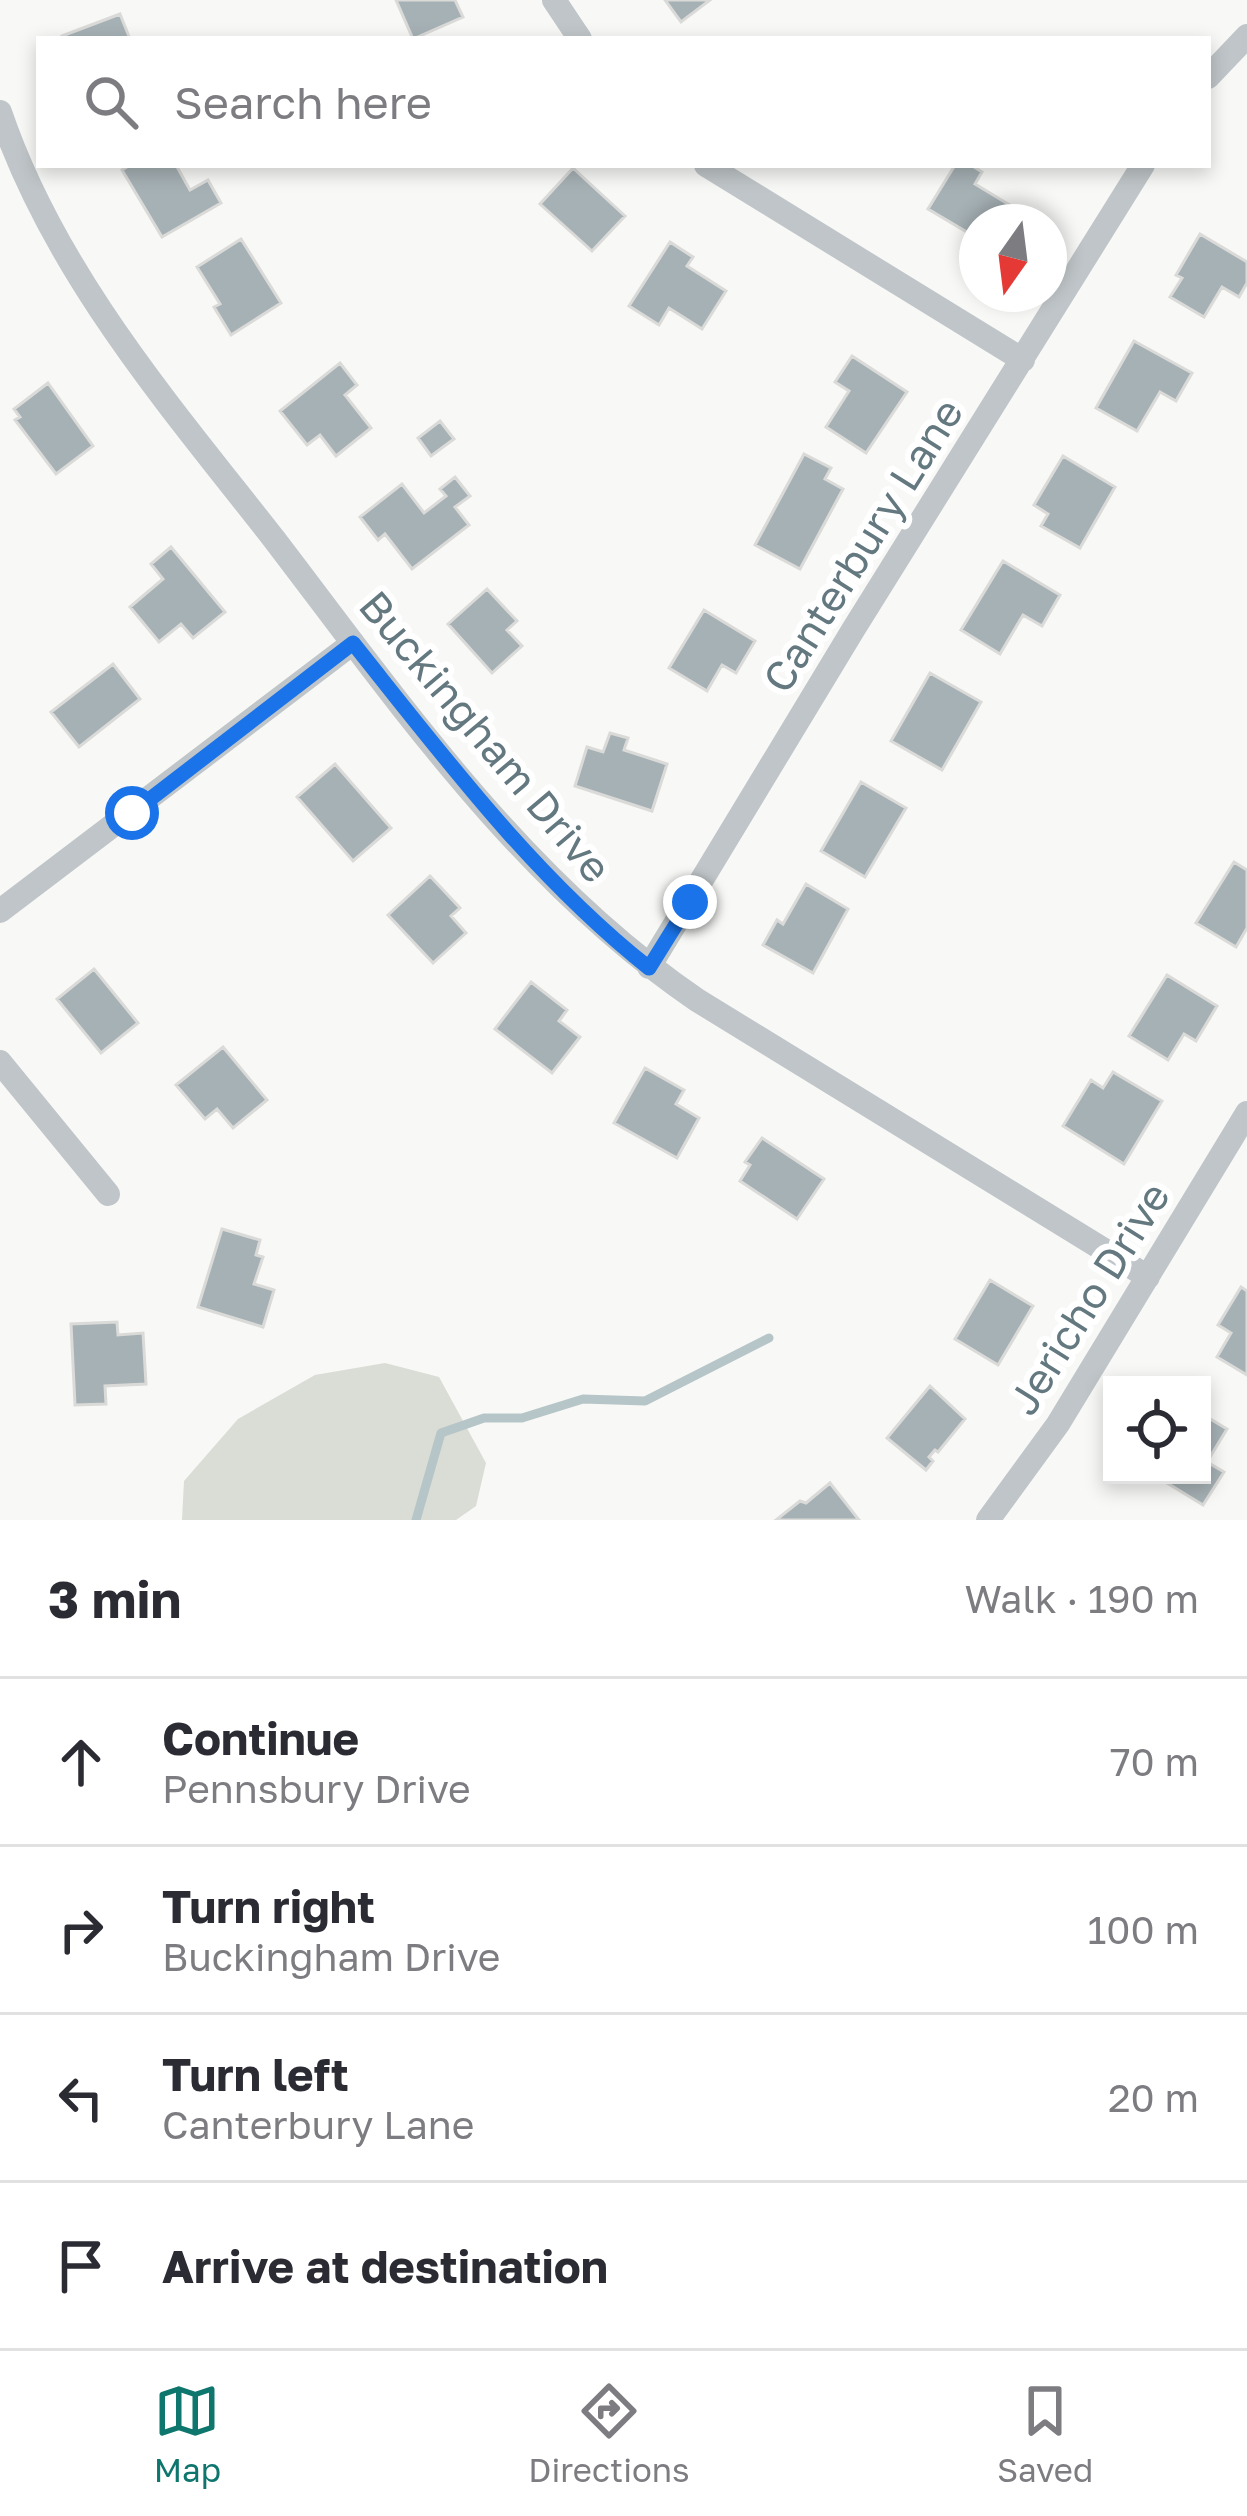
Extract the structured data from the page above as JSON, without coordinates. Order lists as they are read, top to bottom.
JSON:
{
  "streets": {
    "street": ["Canterbury Lane", "Buckingham Drive", "Jericho Drive"]
  },
  "crossings": [
    ["Canterbury Lane", "Buckingham Drive"],
    ["Buckingham Drive", "Jericho Drive"]
  ],
  "north": "bottom",
  "page": {
    "search": "Search here",
    "heading": ["3 min", "Walk · 190 m"],
    "list": [
      ["Continue", "Pennsbury Drive", "70 m"],
      ["Turn right", "Buckingham Drive", "100 m"],
      ["Turn left", "Canterbury Lane", "20 m"],
      "Arrive at destination"
    ],
    "nav": ["Map", "Directions", "Saved"]
  }
}
